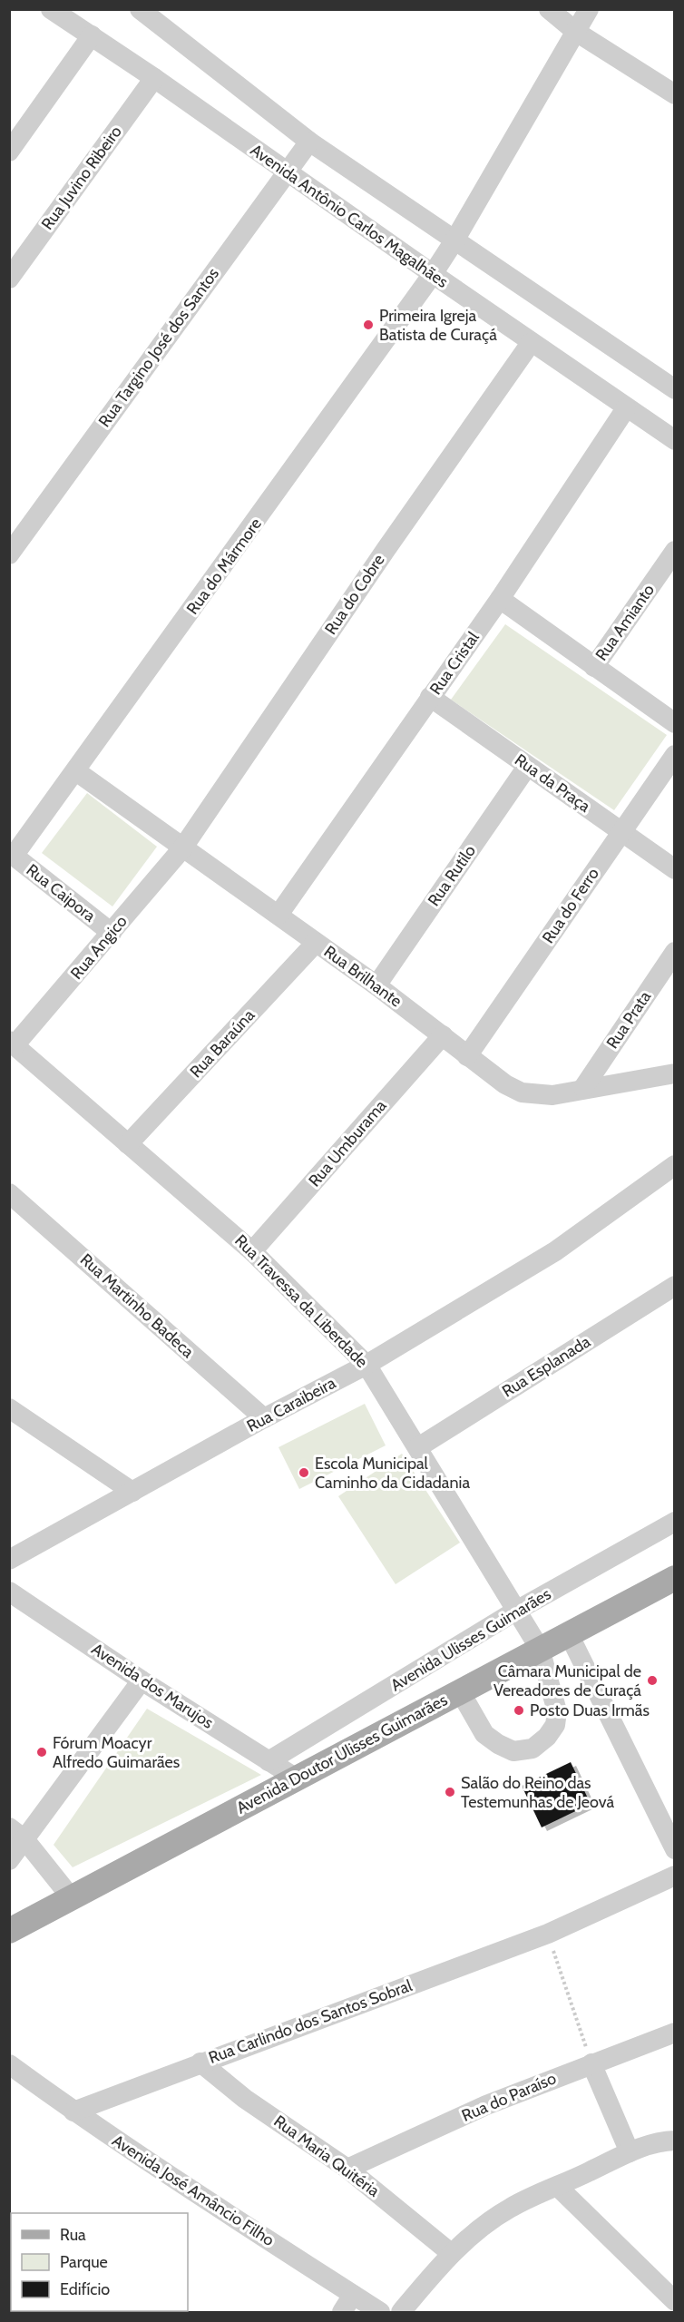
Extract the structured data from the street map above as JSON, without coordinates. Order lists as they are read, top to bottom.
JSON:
{
  "streets": {
    "main road": ["Avenida Doutor Ulisses Guimarães"],
    "street": [
      "Rua Juvino Ribeiro",
      "Avenida Antônio Carlos Magalhães",
      "Rua Targino José dos Santos",
      "Rua do Mármore",
      "Rua do Cobre",
      "Rua Amianto",
      "Rua Cristal",
      "Rua da Praça",
      "Rua Rutilo",
      "Rua Caipora",
      "Rua do Ferro",
      "Rua Angico",
      "Rua Brilhante",
      "Rua Prata",
      "Rua Baraúna",
      "Rua Umburama",
      "Rua Travessa da Liberdade",
      "Rua Martinho Badeca",
      "Rua Esplanada",
      "Rua Caraibeira",
      "Avenida Ulisses Guimarães",
      "Avenida dos Marujos",
      "Rua Carlindo dos Santos Sobral",
      "Rua do Paraíso",
      "Rua Maria Quitéria",
      "Avenida José Amâncio Filho"
    ]
  },
  "crossings": [
    ["Rua Juvino Ribeiro", "Avenida Antônio Carlos Magalhães"],
    ["Avenida Antônio Carlos Magalhães", "Rua Targino José dos Santos"],
    ["Avenida Antônio Carlos Magalhães", "Rua do Mármore"],
    ["Avenida Antônio Carlos Magalhães", "Rua do Cobre"],
    ["Avenida Antônio Carlos Magalhães", "Rua Cristal"],
    ["Rua do Mármore", "Rua Caipora"],
    ["Rua do Mármore", "Rua Brilhante"],
    ["Rua do Cobre", "Rua Angico"],
    ["Rua do Cobre", "Rua Brilhante"],
    ["Rua Cristal", "Rua da Praça"],
    ["Rua Cristal", "Rua Brilhante"],
    ["Rua da Praça", "Rua Rutilo"],
    ["Rua da Praça", "Rua do Ferro"],
    ["Rua Rutilo", "Rua Brilhante"],
    ["Rua Caipora", "Rua Angico"],
    ["Rua do Ferro", "Rua Brilhante"],
    ["Rua Angico", "Rua Brilhante"],
    ["Rua Angico", "Rua Travessa da Liberdade"],
    ["Rua Brilhante", "Rua Prata"],
    ["Rua Brilhante", "Rua Baraúna"],
    ["Rua Brilhante", "Rua Umburama"],
    ["Rua Baraúna", "Rua Travessa da Liberdade"],
    ["Rua Umburama", "Rua Travessa da Liberdade"],
    ["Rua Travessa da Liberdade", "Rua Esplanada"],
    ["Rua Travessa da Liberdade", "Rua Caraibeira"],
    ["Rua Travessa da Liberdade", "Avenida Ulisses Guimarães"],
    ["Rua Travessa da Liberdade", "Avenida Doutor Ulisses Guimarães"],
    ["Rua Martinho Badeca", "Rua Caraibeira"],
    ["Avenida Ulisses Guimarães", "Avenida dos Marujos"],
    ["Avenida dos Marujos", "Avenida Doutor Ulisses Guimarães"],
    ["Rua Carlindo dos Santos Sobral", "Rua Maria Quitéria"],
    ["Rua Carlindo dos Santos Sobral", "Avenida José Amâncio Filho"],
    ["Rua do Paraíso", "Rua Maria Quitéria"]
  ],
  "places": [
    "Primeira Igreja Batista de Curaçá",
    "Escola Municipal Caminho da Cidadania",
    "Câmara Municipal de Vereadores de Curaçá",
    "Posto Duas Irmãs",
    "Fórum Moacyr Alfredo Guimarães",
    "Salão do Reino das Testemunhas de Jeová"
  ],
  "legend": ["Rua", "Parque", "Edifício"]
}
